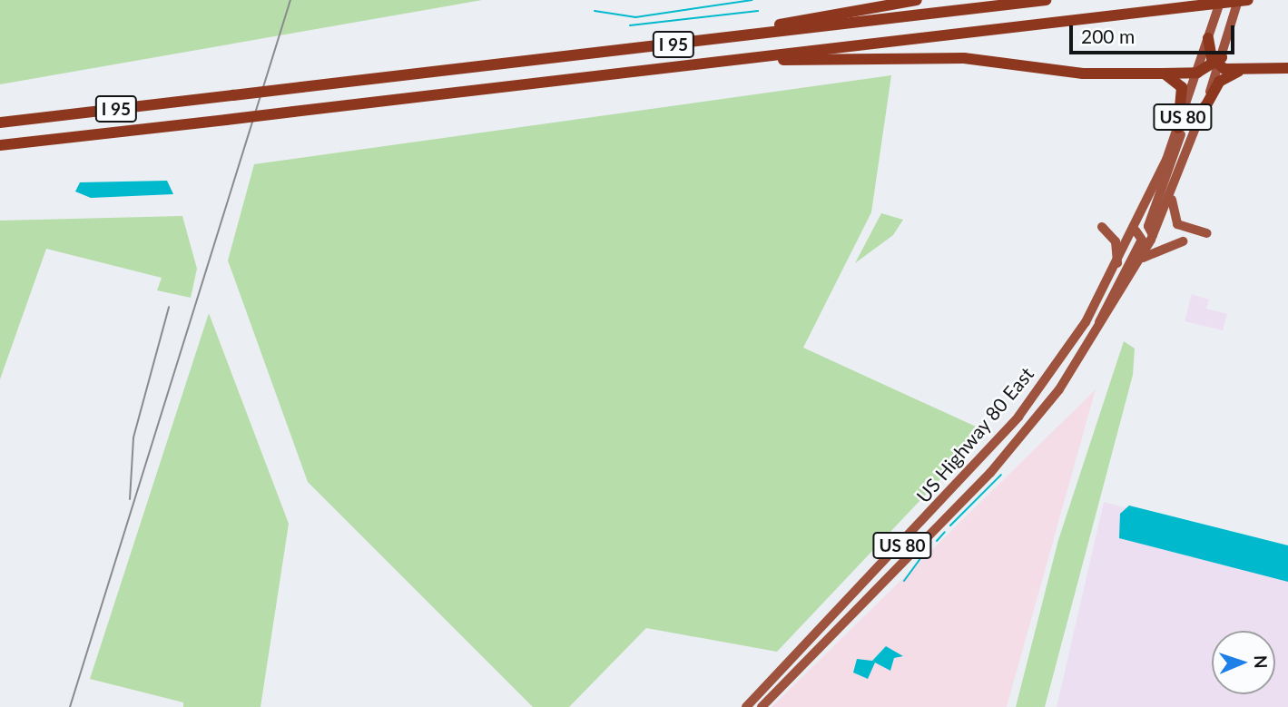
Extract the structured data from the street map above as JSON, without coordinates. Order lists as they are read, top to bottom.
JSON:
{
  "streets": {
    "highway": ["I 95"],
    "main road": ["US 80", "US Highway 80 East"]
  },
  "scale_bar": "200 m",
  "north": "right"
}
